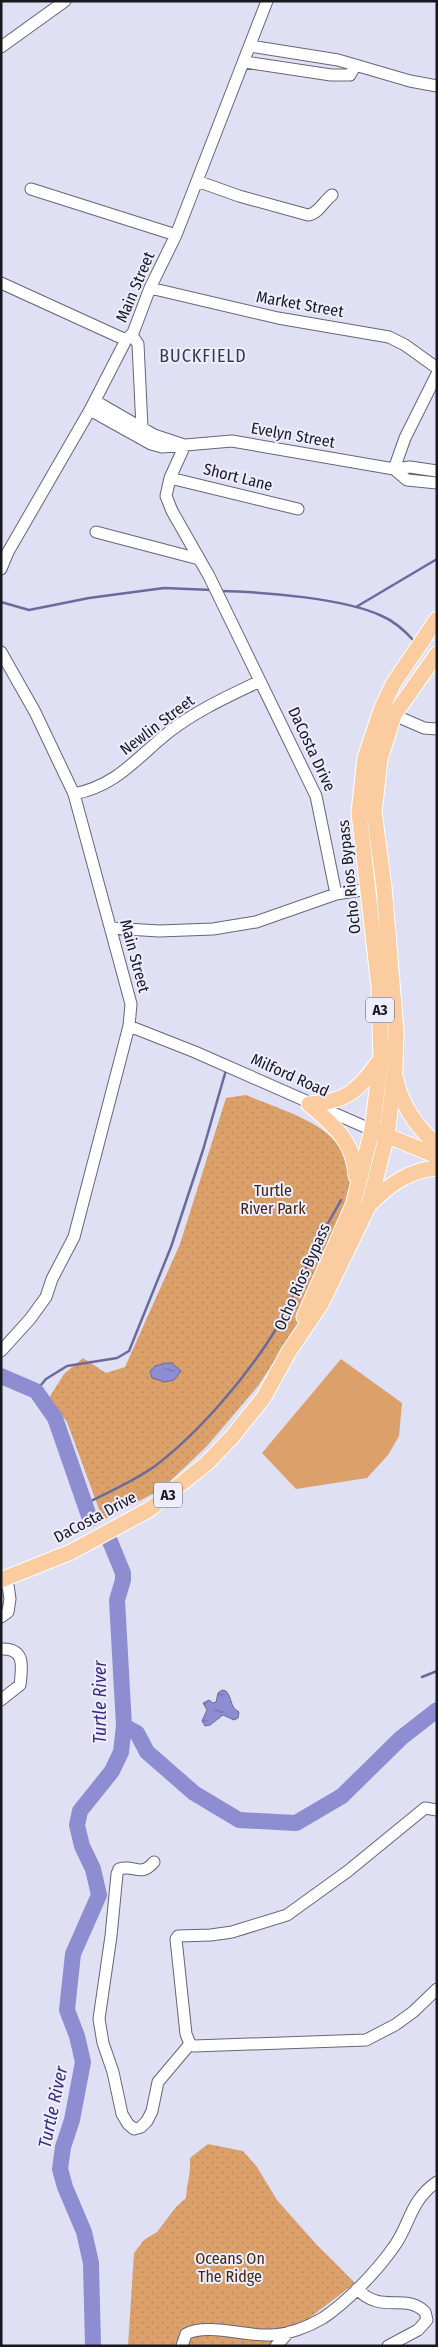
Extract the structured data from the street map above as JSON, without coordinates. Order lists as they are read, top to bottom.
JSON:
{
  "streets": {
    "main road": [
      "DaCosta Drive",
      "Ocho Rios Bypass",
      "A3",
      "Milford Road"
    ],
    "street": [
      "Main Street",
      "Market Street",
      "Evelyn Street",
      "Short Lane",
      "Newlin Street"
    ]
  },
  "crossings": [
    ["Main Street", "Market Street"],
    ["Main Street", "Evelyn Street"],
    ["Main Street", "Newlin Street"],
    ["Main Street", "Milford Road"],
    ["Newlin Street", "DaCosta Drive"],
    ["DaCosta Drive", "Ocho Rios Bypass"],
    ["Ocho Rios Bypass", "Milford Road"]
  ],
  "districts": ["BUCKFIELD"],
  "water": ["Turtle River"],
  "parks": ["Turtle River Park", "Oceans On The Ridge"]
}
